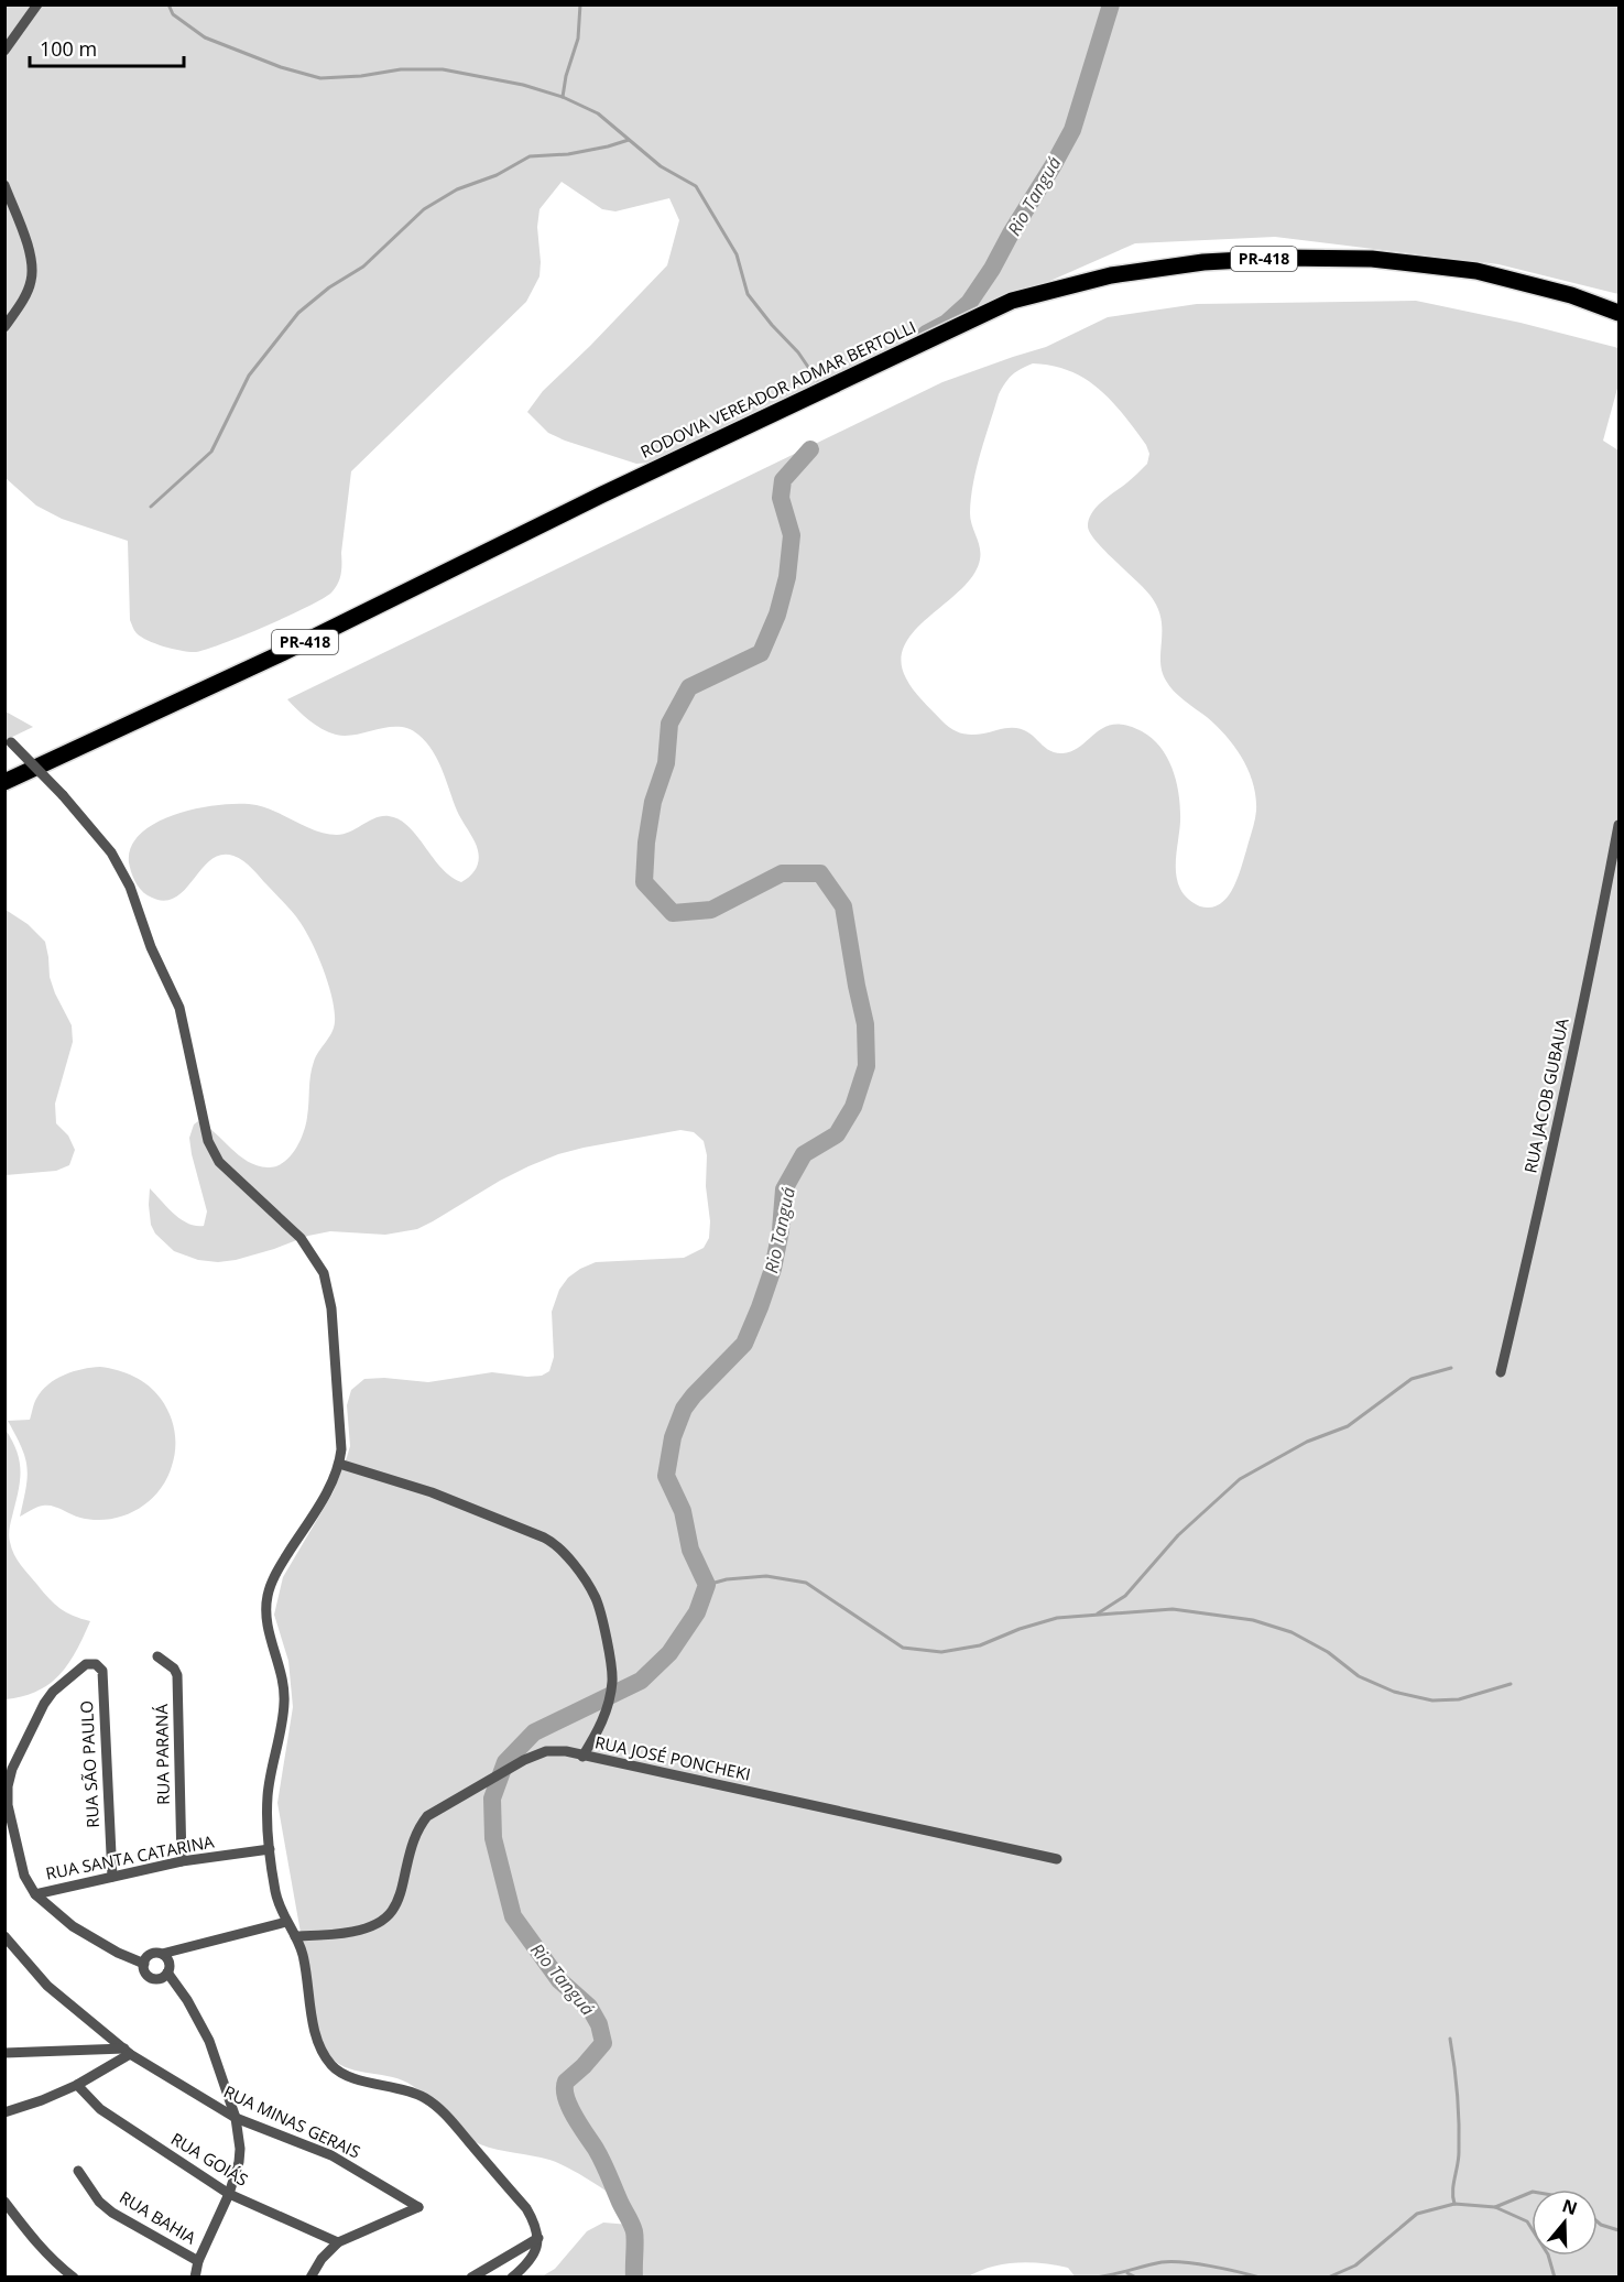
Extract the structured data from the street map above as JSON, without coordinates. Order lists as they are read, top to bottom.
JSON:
{
  "streets": {
    "highway": ["PR-418", "RODOVIA VEREADOR ADMAR BERTOLLI"],
    "street": [
      "RUA JACOB GUBAUA",
      "RUA PARANÁ",
      "RUA JOSÉ PONCHEKI",
      "RUA SÃO PAULO",
      "RUA SANTA CATARINA",
      "RUA MINAS GERAIS",
      "RUA GOIÁS",
      "RUA BAHIA"
    ]
  },
  "crossings": [
    ["RUA PARANÁ", "RUA SANTA CATARINA"],
    ["RUA SÃO PAULO", "RUA SANTA CATARINA"],
    ["RUA MINAS GERAIS", "RUA GOIÁS"]
  ],
  "water": ["Rio Tanguá"],
  "scale_bar": "100 m",
  "north": "top"
}
